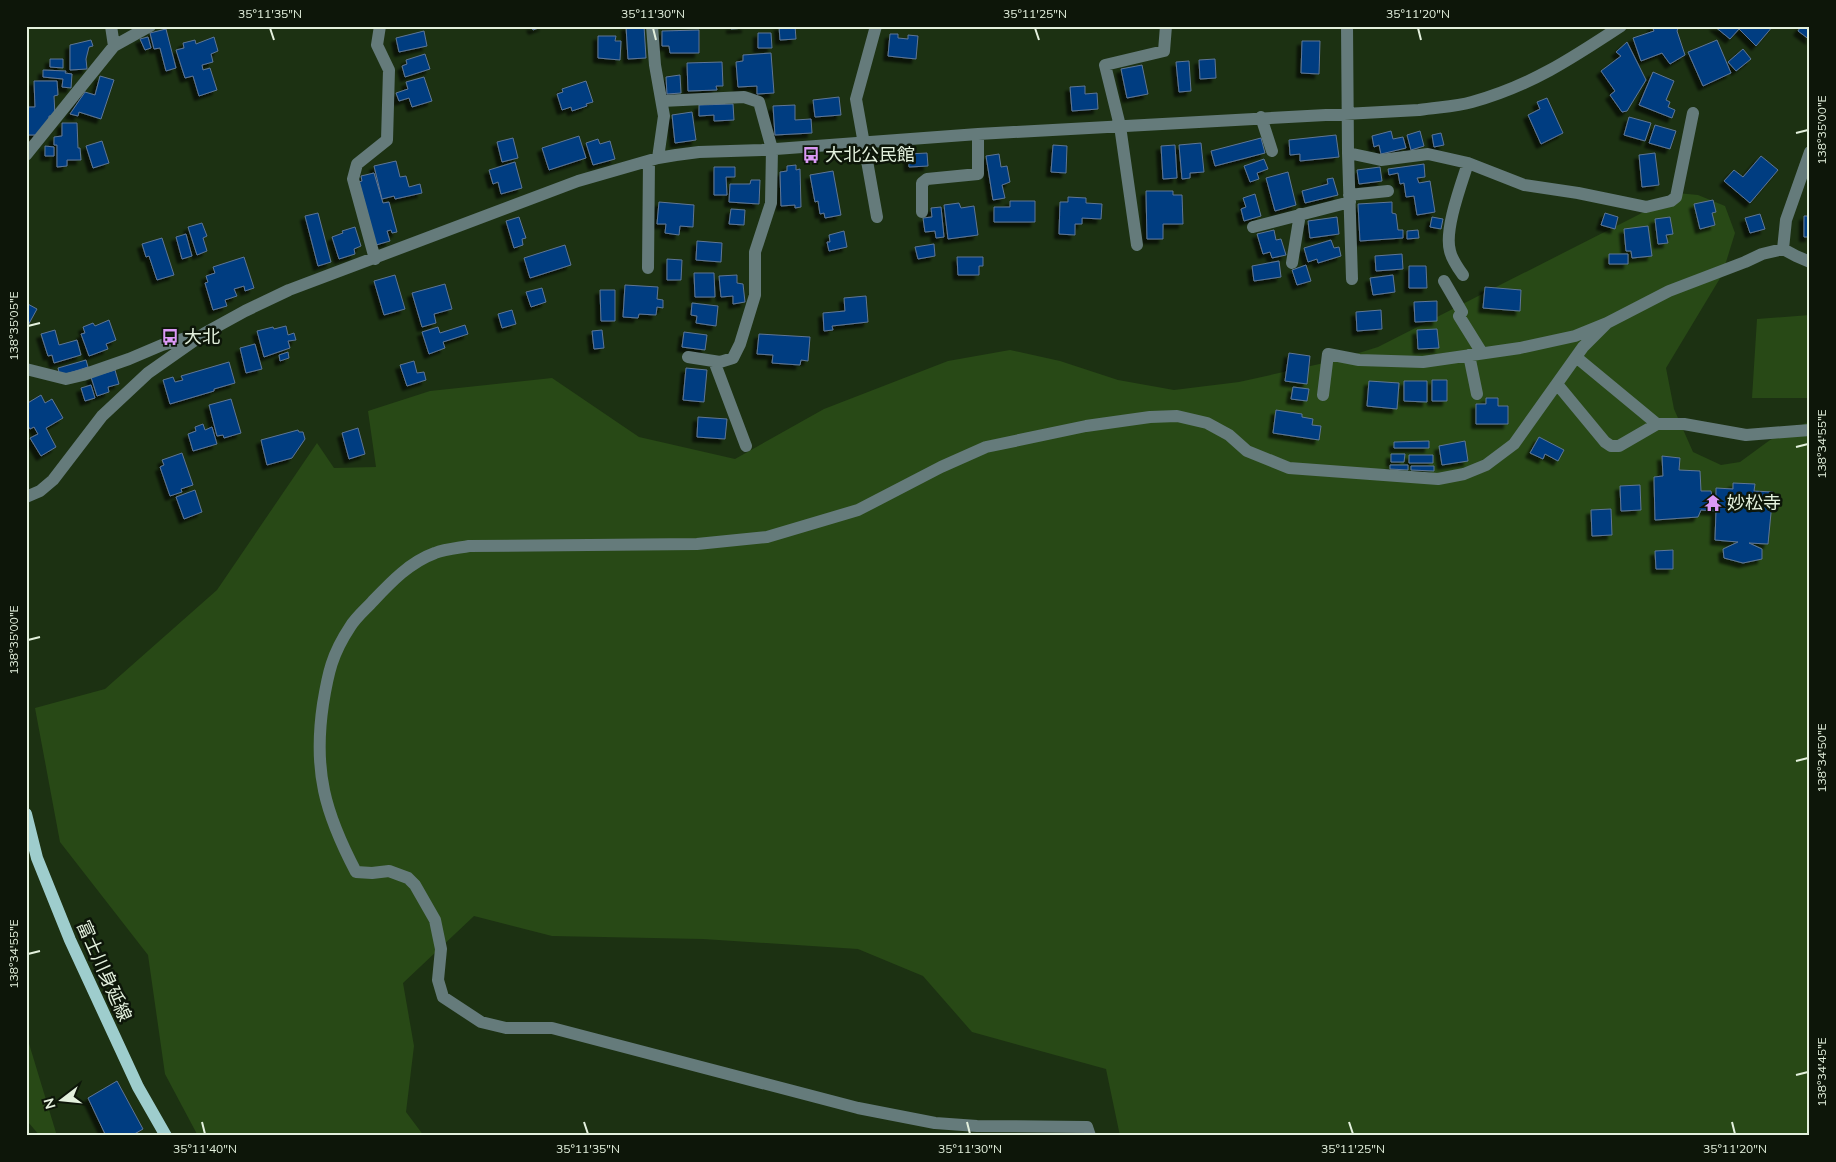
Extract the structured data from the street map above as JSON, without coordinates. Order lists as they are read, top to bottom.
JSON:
{
  "streets": {
    "main road": ["富士川身延線"]
  },
  "places": {
    "bus stop": ["大北公民館", "大北"],
    "temple": ["妙松寺"]
  },
  "north": "left",
  "coordinates": [
    "35°11'35\"N",
    "35°11'30\"N",
    "35°11'25\"N",
    "35°11'20\"N",
    "138°35'00\"E",
    "138°35'05\"E",
    "138°34'55\"E",
    "138°34'50\"E",
    "138°34'45\"E",
    "35°11'40\"N"
  ]
}
